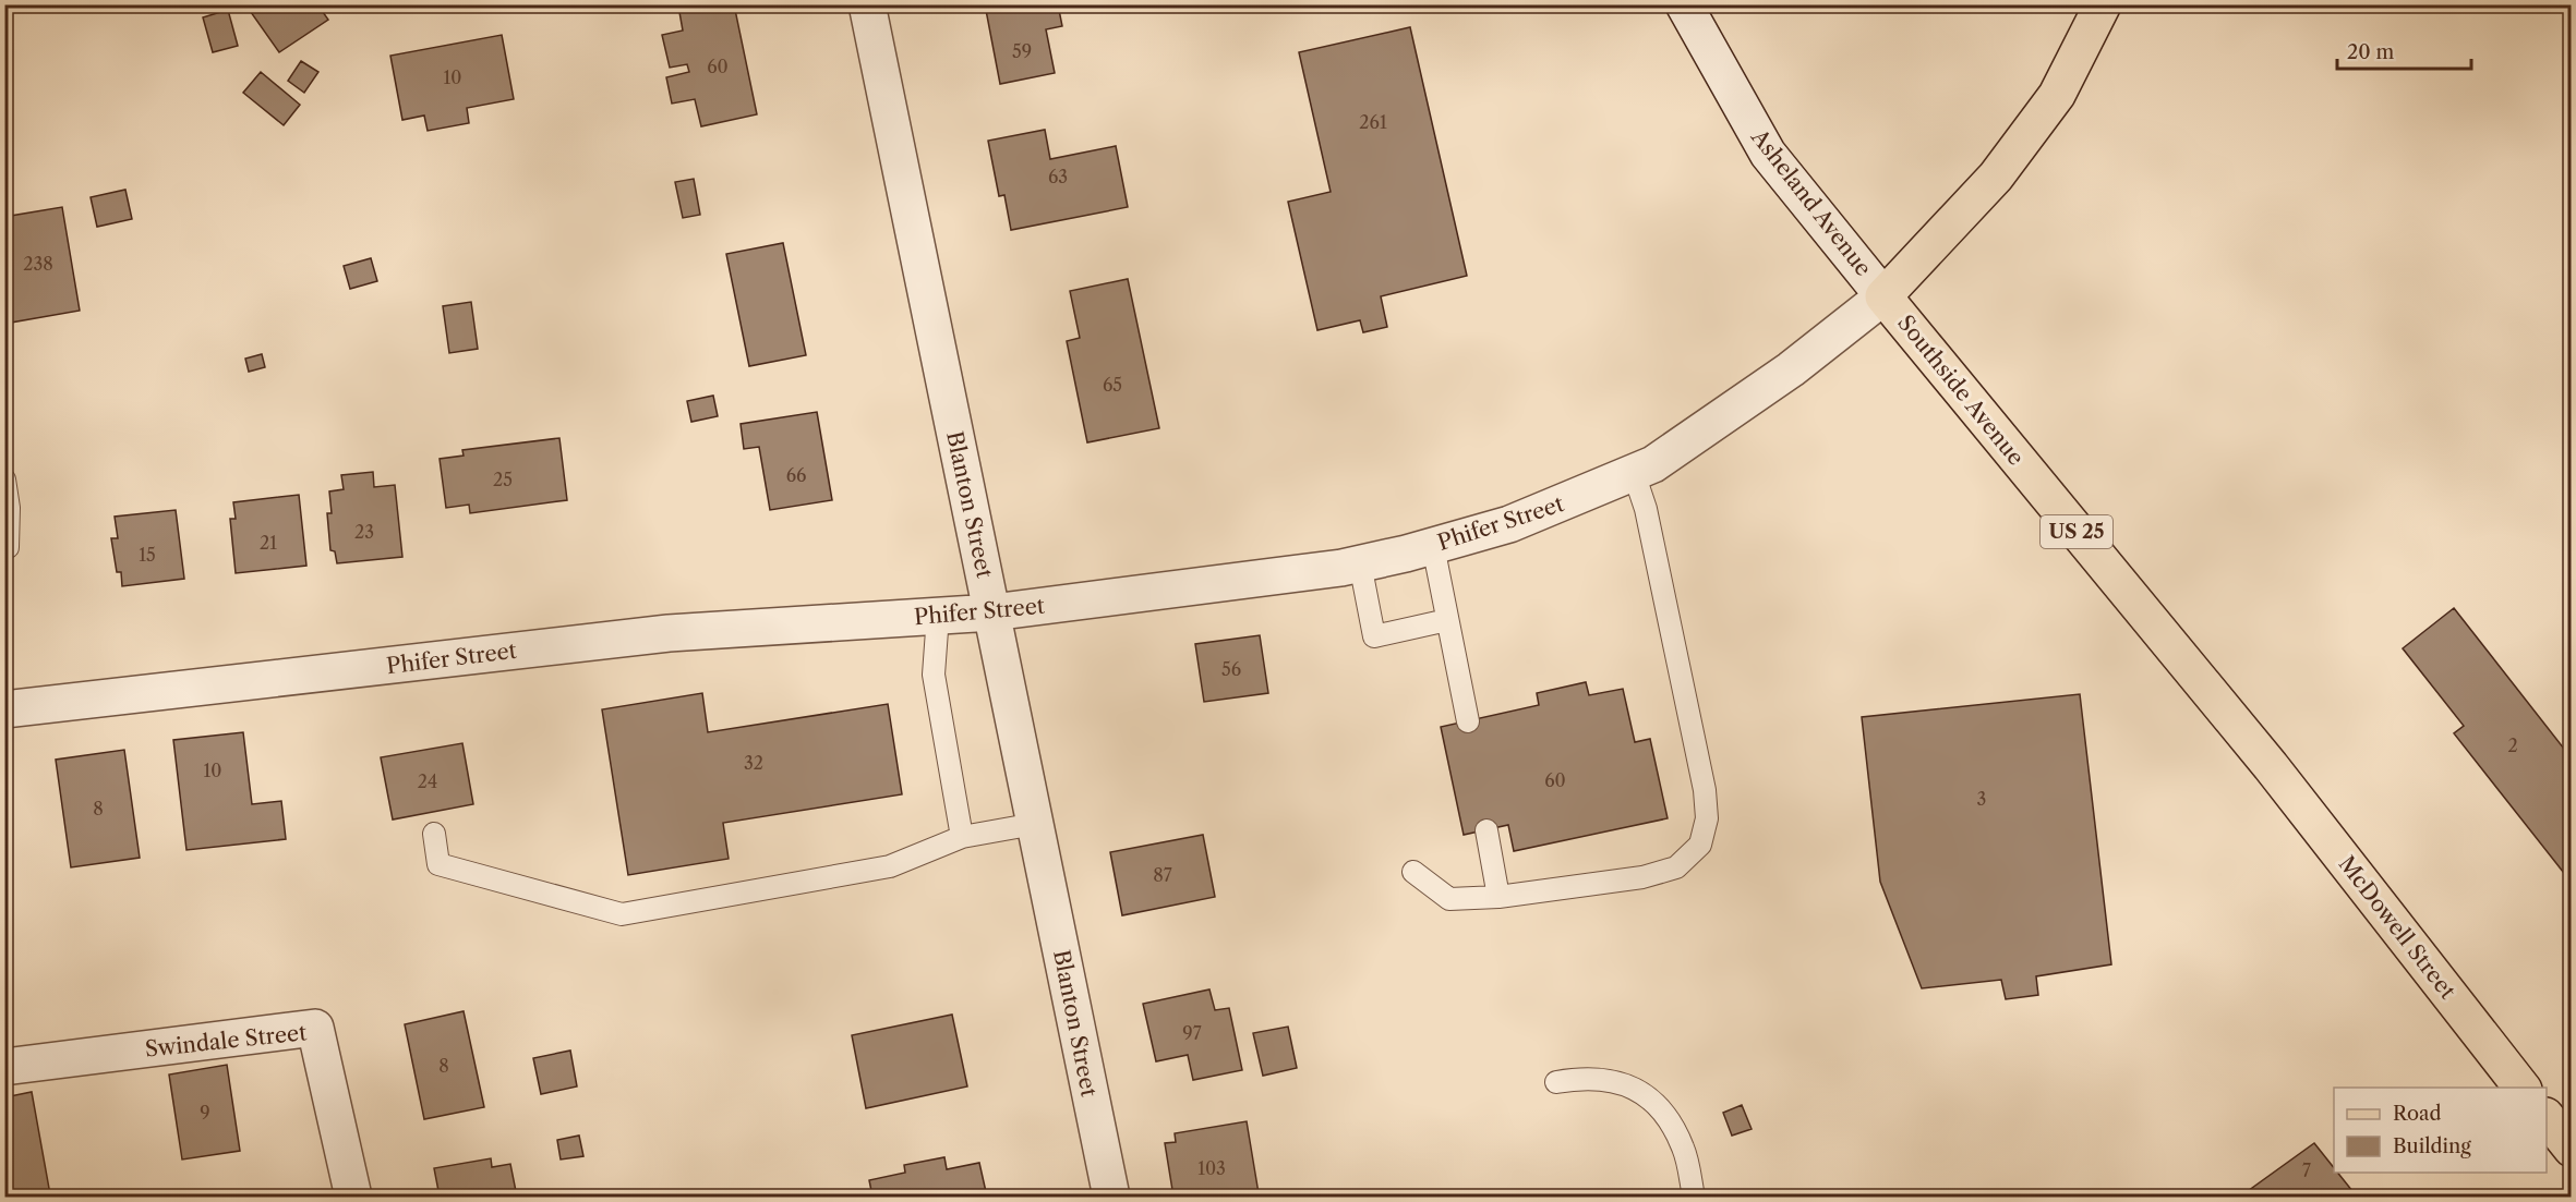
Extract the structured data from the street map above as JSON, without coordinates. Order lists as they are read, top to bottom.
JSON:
{
  "streets": {
    "main road": ["Southside Avenue", "US 25", "McDowell Street"],
    "street": [
      "Asheland Avenue",
      "Blanton Street",
      "Phifer Street",
      "Swindale Street"
    ]
  },
  "crossings": [
    ["Asheland Avenue", "Southside Avenue"],
    ["Asheland Avenue", "Phifer Street"],
    ["Southside Avenue", "Phifer Street"],
    ["Southside Avenue", "McDowell Street"],
    ["Blanton Street", "Phifer Street"]
  ],
  "house_numbers": [
    "59",
    "60",
    "10",
    "261",
    "63",
    "238",
    "65",
    "66",
    "25",
    "23",
    "21",
    "15",
    "56",
    "2",
    "32",
    "10",
    "60",
    "24",
    "3",
    "8",
    "87",
    "97",
    "8",
    "9",
    "103",
    "7"
  ],
  "legend": ["Road", "Building"],
  "scale_bar": "20 m"
}
